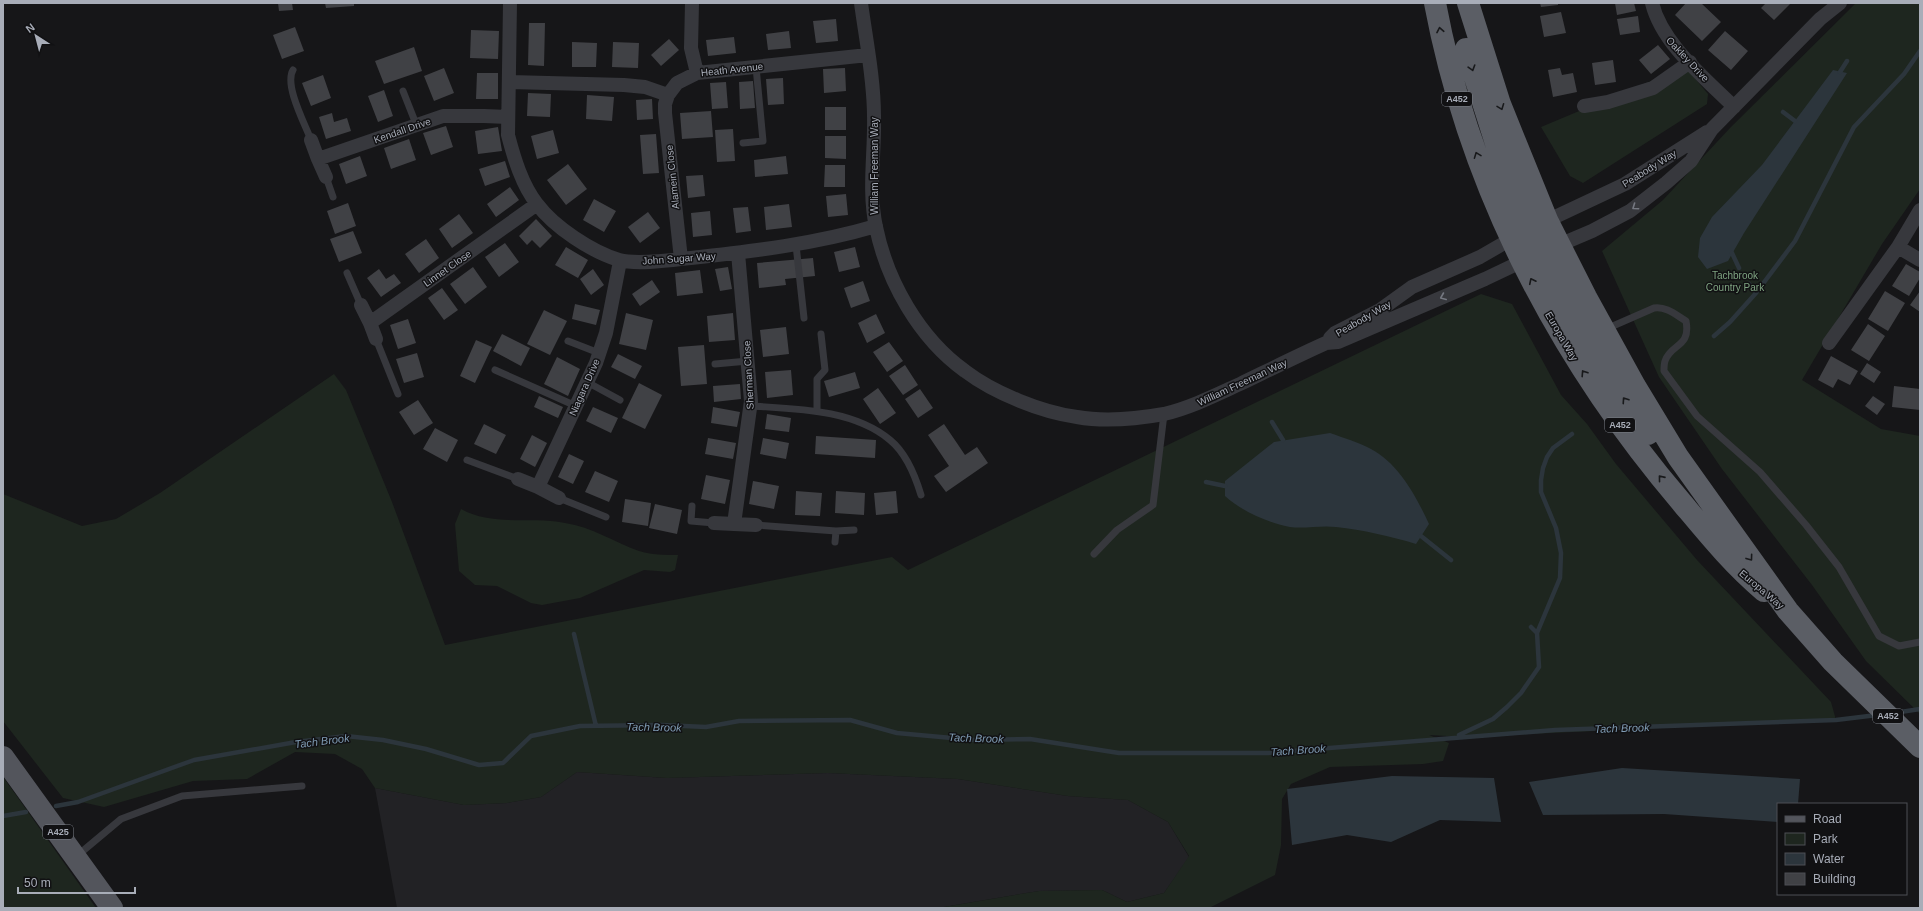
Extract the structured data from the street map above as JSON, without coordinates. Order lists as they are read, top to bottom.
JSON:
{
  "streets": {
    "highway": ["A452", "Europa Way"],
    "main road": ["A425"],
    "street": [
      "Oakley Drive",
      "Heath Avenue",
      "Kendall Drive",
      "William Freeman Way",
      "Peabody Way",
      "Alamein Close",
      "John Sugar Way",
      "Linnet Close",
      "Sherman Close",
      "Niagara Drive"
    ]
  },
  "crossings": [
    ["Oakley Drive", "Peabody Way"],
    ["Heath Avenue", "William Freeman Way"],
    ["Heath Avenue", "Alamein Close"],
    ["A452", "Peabody Way"],
    ["Kendall Drive", "John Sugar Way"],
    ["William Freeman Way", "Peabody Way"],
    ["William Freeman Way", "John Sugar Way"],
    ["Peabody Way", "Europa Way"],
    ["Alamein Close", "John Sugar Way"],
    ["John Sugar Way", "Linnet Close"],
    ["John Sugar Way", "Sherman Close"],
    ["John Sugar Way", "Niagara Drive"]
  ],
  "water": ["Tach Brook"],
  "parks": ["Tachbrook Country Park"],
  "legend": [
    "Road",
    "Park",
    "Water",
    "Building"
  ],
  "scale_bar": "50 m",
  "north": "top left"
}
